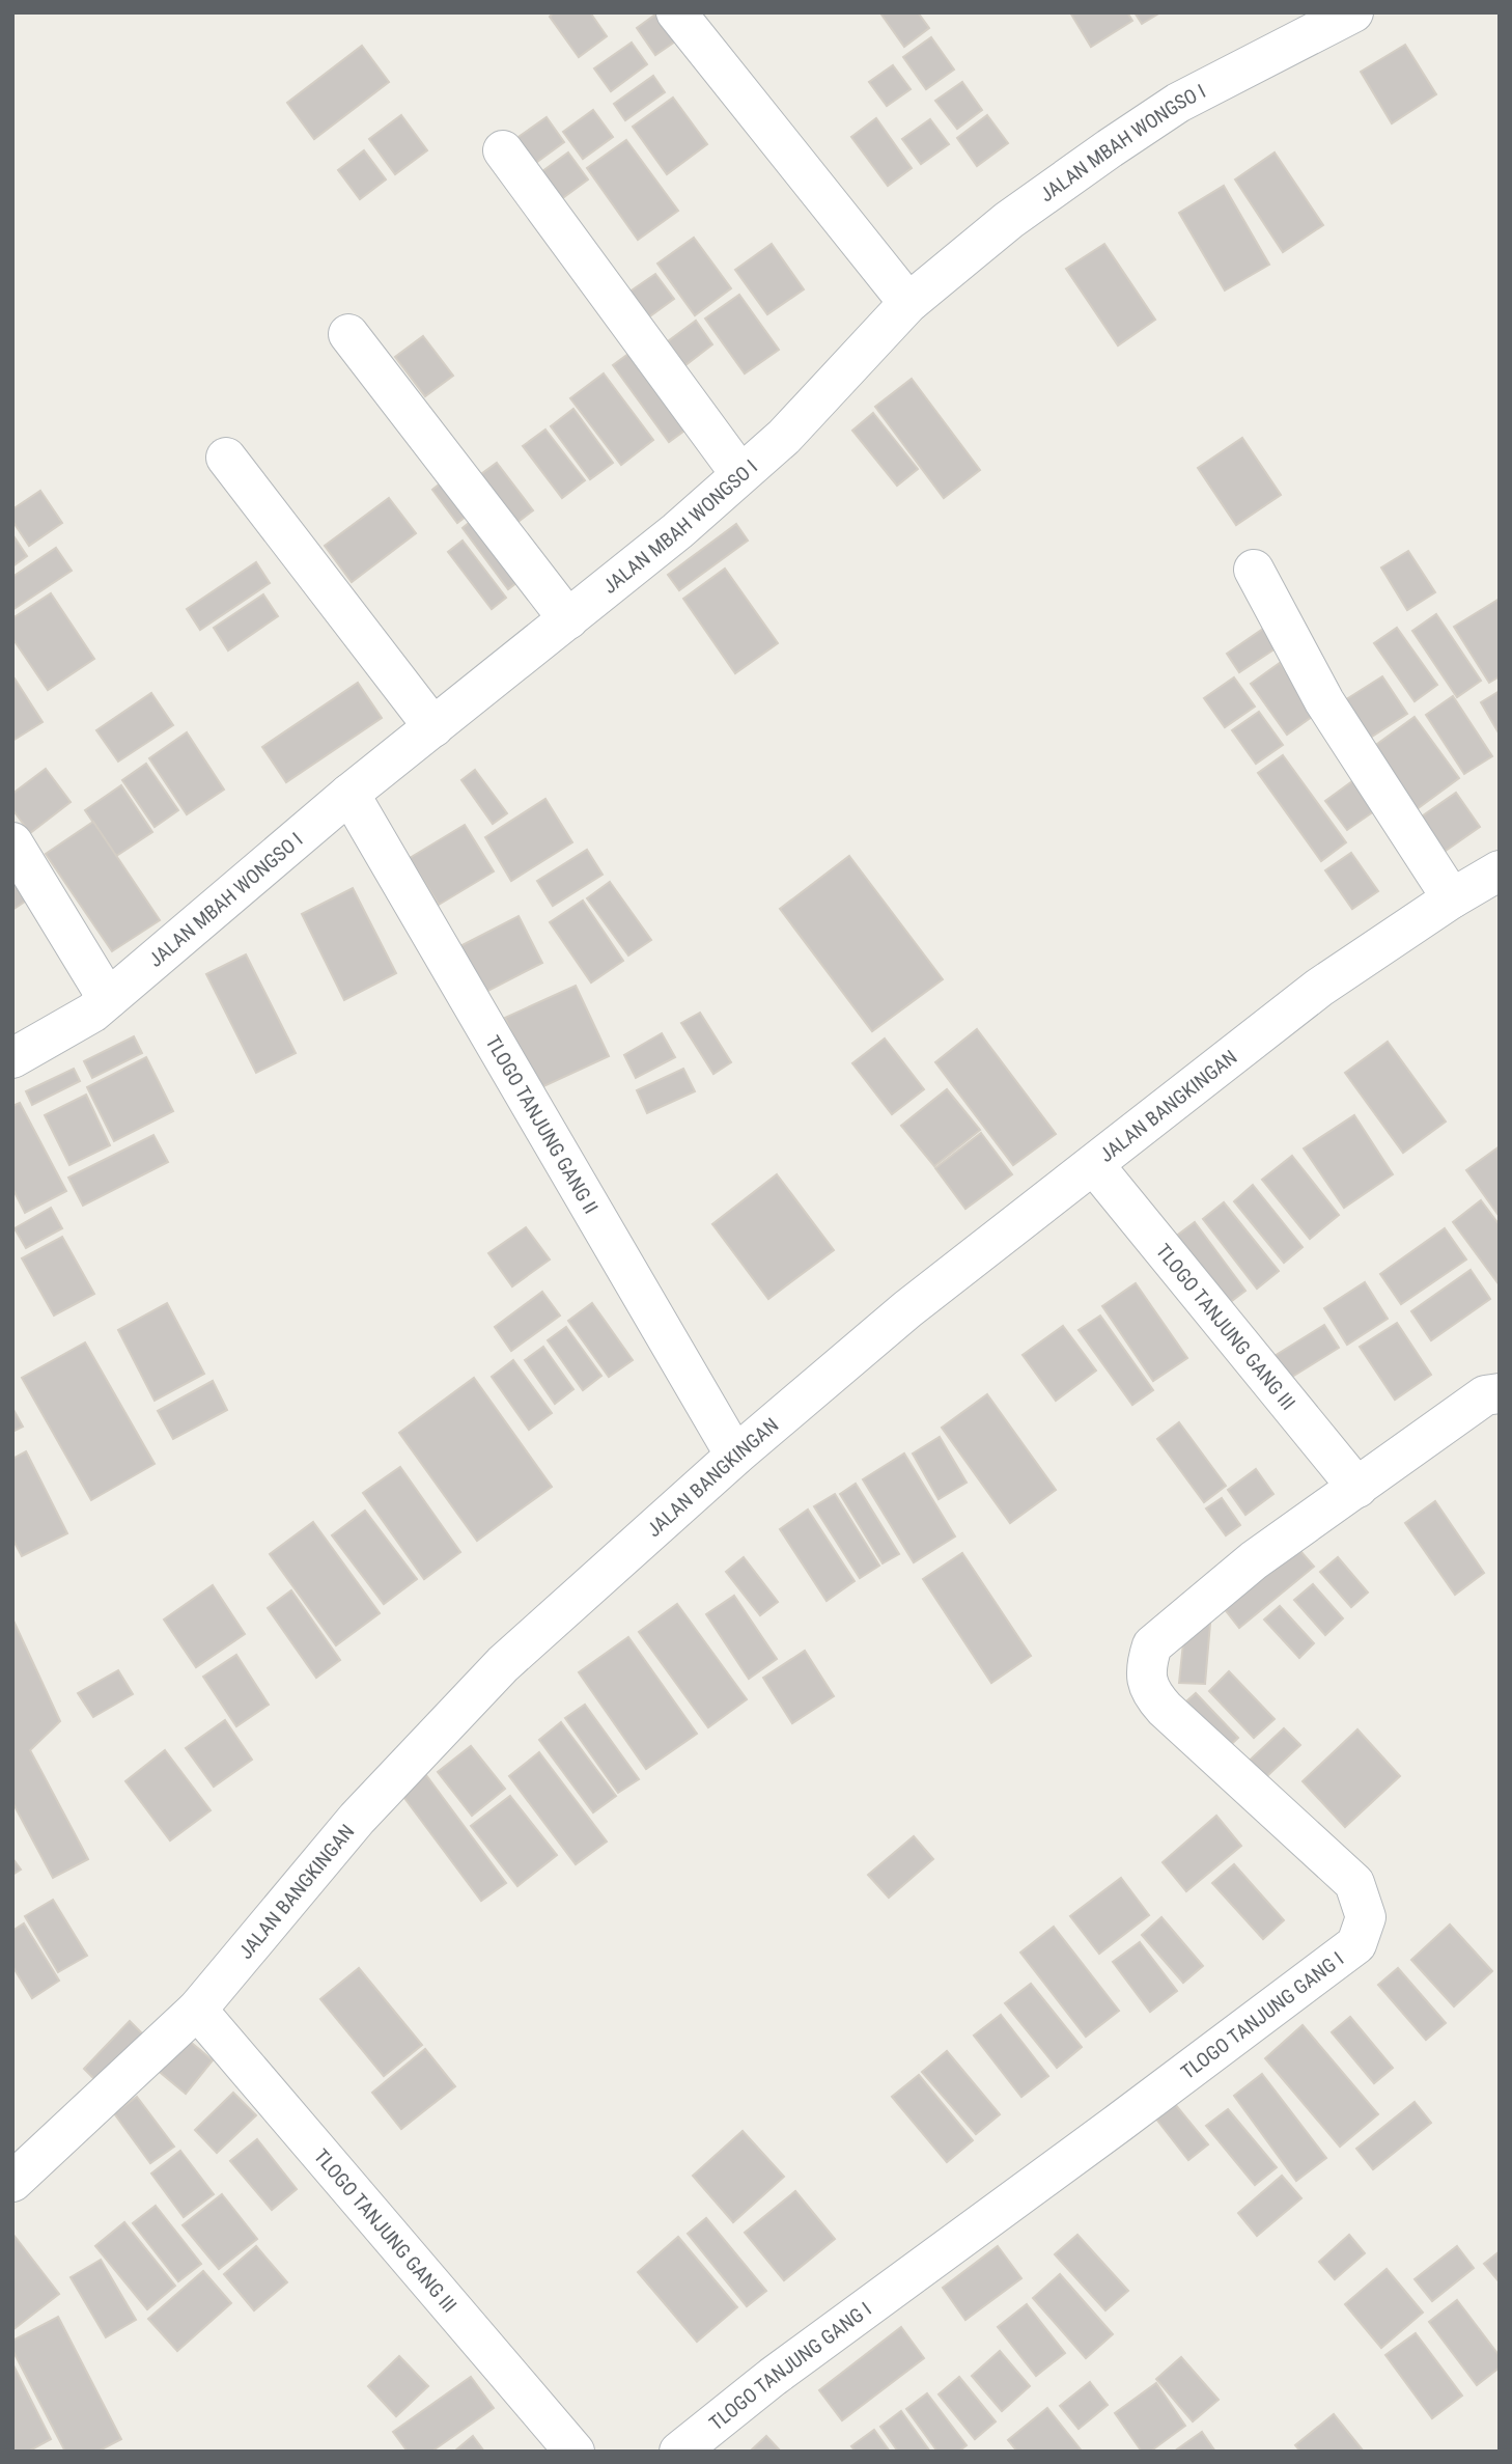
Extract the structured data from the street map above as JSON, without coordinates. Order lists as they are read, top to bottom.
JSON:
{
  "streets": {
    "street": [
      "JALAN MBAH WONGSO I",
      "JALAN BANGKINGAN",
      "TLOGO TANJUNG GANG II",
      "TLOGO TANJUNG GANG III",
      "TLOGO TANJUNG GANG I"
    ]
  },
  "crossings": [
    ["JALAN MBAH WONGSO I", "TLOGO TANJUNG GANG II"],
    ["JALAN BANGKINGAN", "TLOGO TANJUNG GANG II"],
    ["JALAN BANGKINGAN", "TLOGO TANJUNG GANG III"],
    ["TLOGO TANJUNG GANG III", "TLOGO TANJUNG GANG I"]
  ]
}
